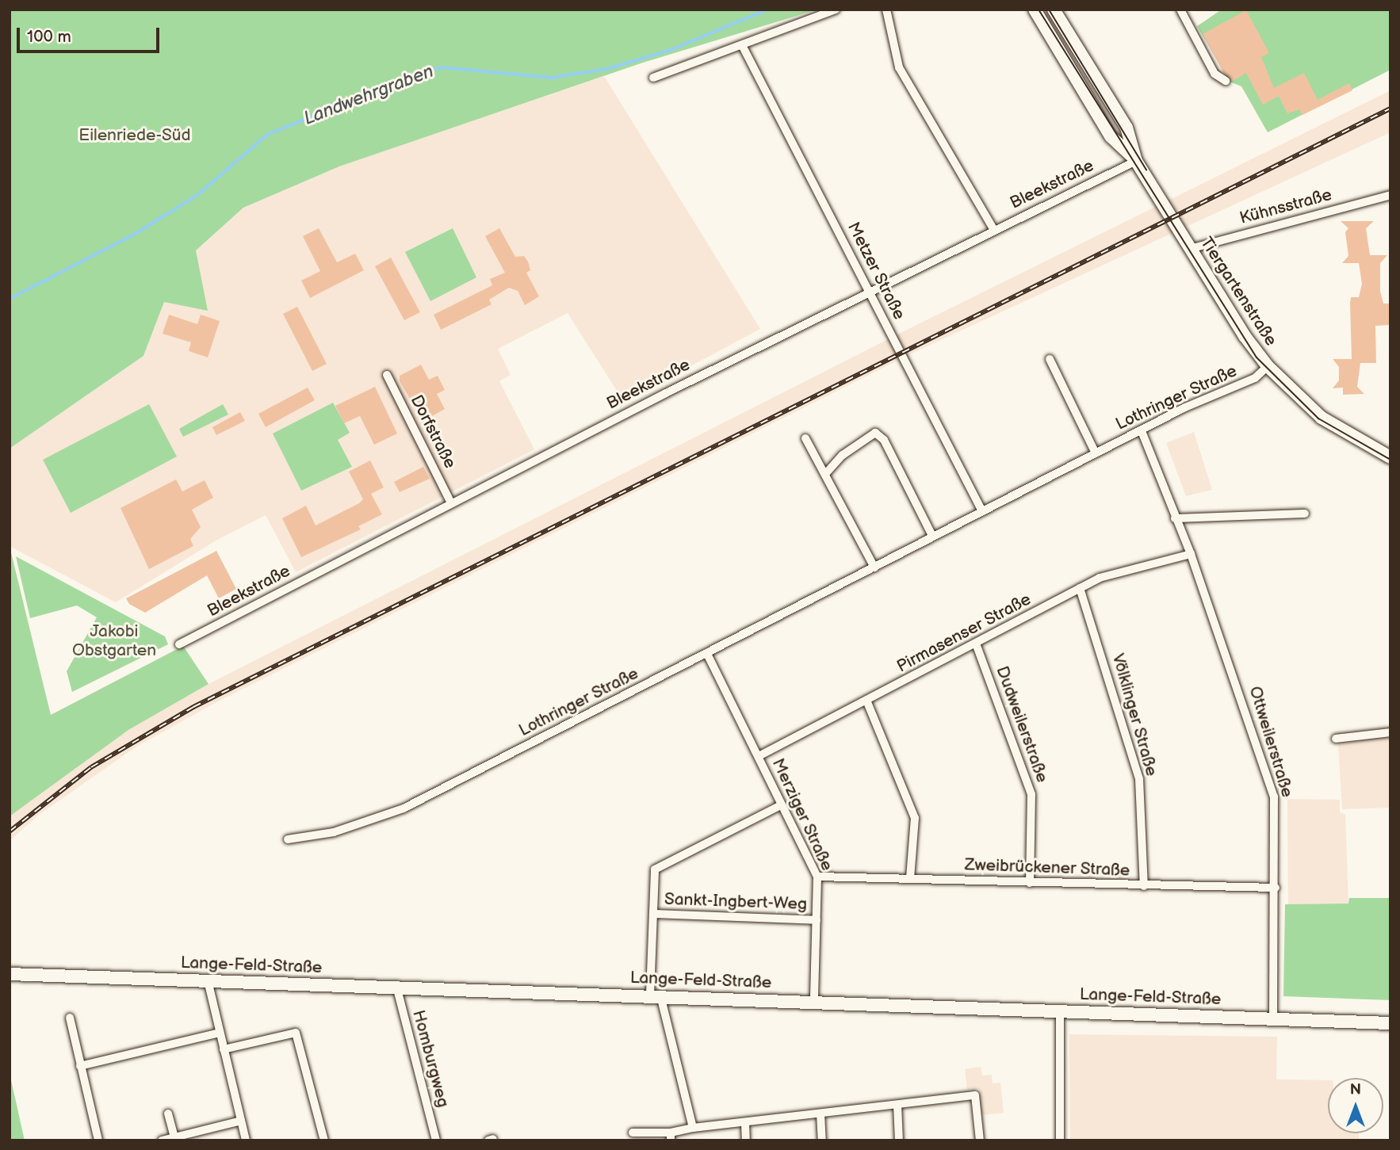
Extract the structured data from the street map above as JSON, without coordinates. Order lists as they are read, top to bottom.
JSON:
{
  "streets": {
    "street": [
      "Bleekstraße",
      "Kühnsstraße",
      "Metzer Straße",
      "Tiergartenstraße",
      "Lothringer Straße",
      "Dorfstraße",
      "Pirmasenser Straße",
      "Völklinger Straße",
      "Dudweilerstraße",
      "Ottweilerstraße",
      "Merziger Straße",
      "Zweibrückener Straße",
      "Sankt-Ingbert-Weg",
      "Lange-Feld-Straße",
      "Homburgweg"
    ]
  },
  "crossings": [
    ["Bleekstraße", "Metzer Straße"],
    ["Bleekstraße", "Tiergartenstraße"],
    ["Bleekstraße", "Dorfstraße"],
    ["Kühnsstraße", "Tiergartenstraße"],
    ["Metzer Straße", "Lothringer Straße"],
    ["Tiergartenstraße", "Lothringer Straße"],
    ["Lothringer Straße", "Ottweilerstraße"],
    ["Lothringer Straße", "Merziger Straße"],
    ["Pirmasenser Straße", "Völklinger Straße"],
    ["Pirmasenser Straße", "Dudweilerstraße"],
    ["Pirmasenser Straße", "Ottweilerstraße"],
    ["Pirmasenser Straße", "Merziger Straße"],
    ["Völklinger Straße", "Zweibrückener Straße"],
    ["Dudweilerstraße", "Zweibrückener Straße"],
    ["Ottweilerstraße", "Zweibrückener Straße"],
    ["Ottweilerstraße", "Lange-Feld-Straße"],
    ["Merziger Straße", "Zweibrückener Straße"],
    ["Merziger Straße", "Sankt-Ingbert-Weg"],
    ["Merziger Straße", "Lange-Feld-Straße"],
    ["Sankt-Ingbert-Weg", "Lange-Feld-Straße"],
    ["Lange-Feld-Straße", "Homburgweg"]
  ],
  "water": ["Landwehrgraben"],
  "parks": ["Eilenriede-Süd", "Jakobi Obstgarten"],
  "scale_bar": "100 m",
  "north": "top"
}
